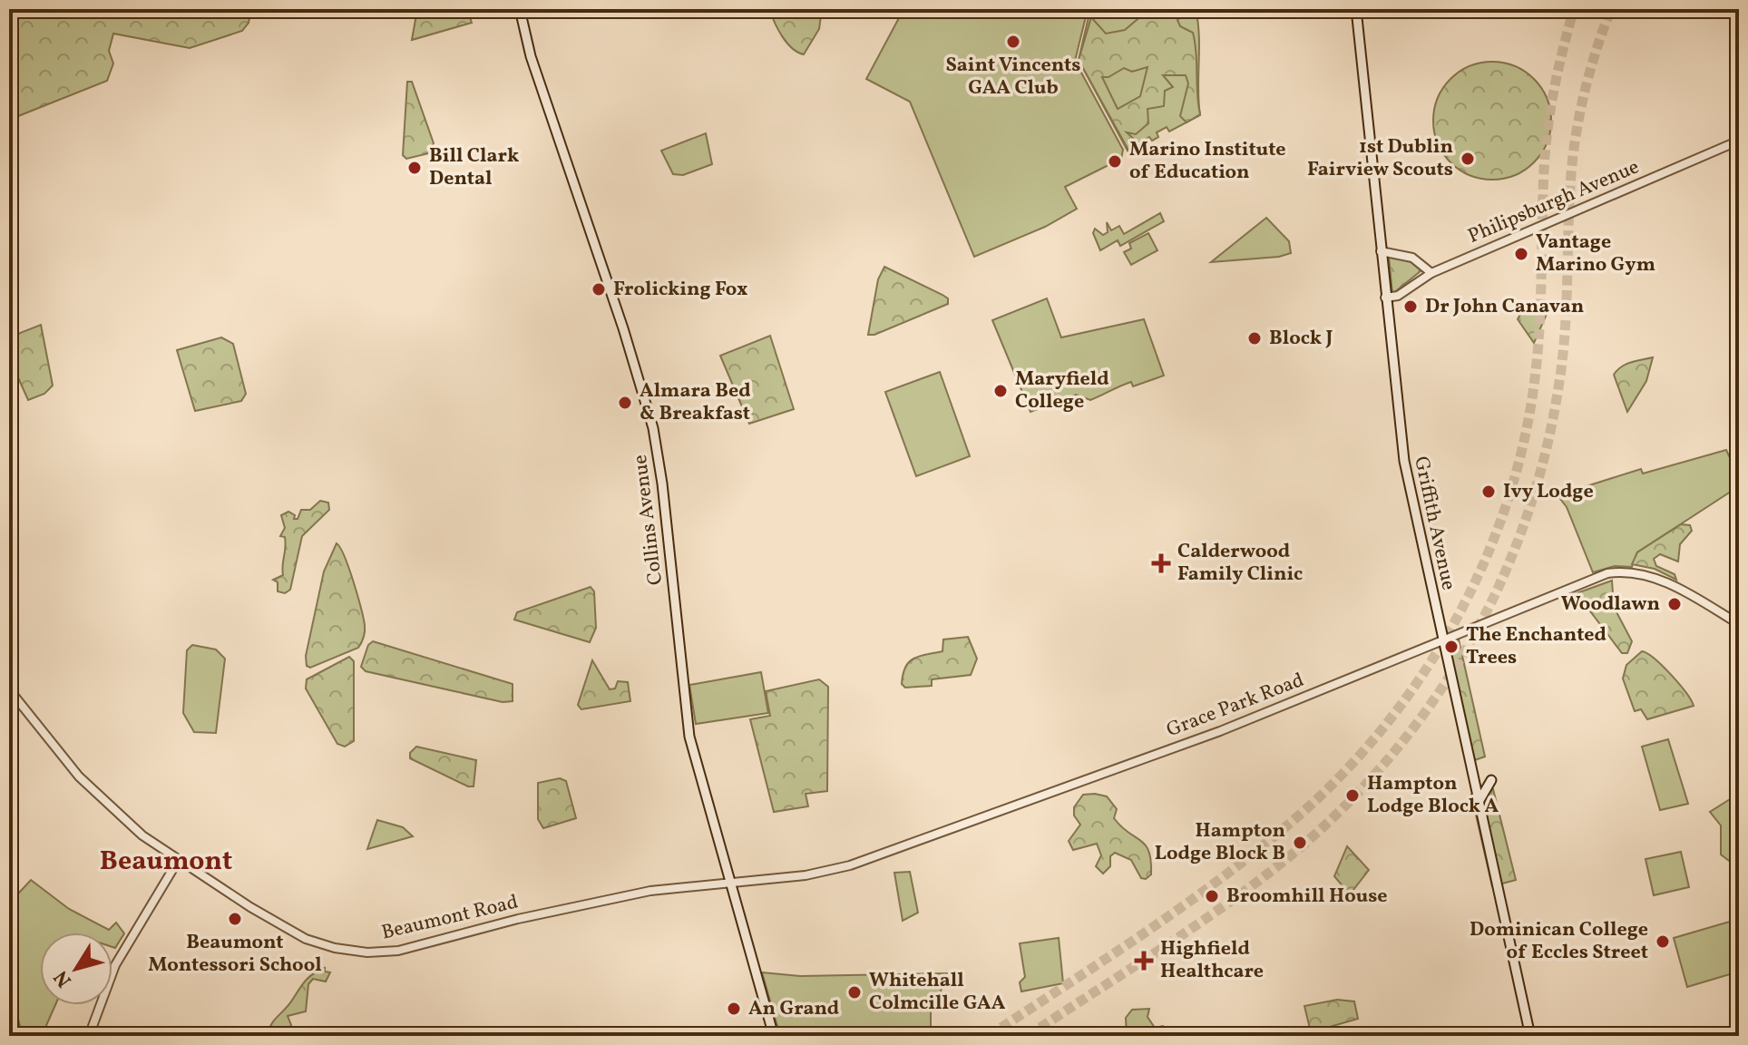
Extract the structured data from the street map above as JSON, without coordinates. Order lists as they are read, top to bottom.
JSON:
{
  "streets": {
    "main road": ["Collins Avenue", "Griffith Avenue"],
    "street": ["Philipsburgh Avenue", "Grace Park Road", "Beaumont Road"]
  },
  "crossings": [
    ["Philipsburgh Avenue", "Griffith Avenue"],
    ["Collins Avenue", "Grace Park Road"],
    ["Collins Avenue", "Beaumont Road"],
    ["Griffith Avenue", "Grace Park Road"],
    ["Grace Park Road", "Beaumont Road"]
  ],
  "districts": ["Beaumont"],
  "places": {
    "other": [
      "Saint Vincents GAA Club",
      "1st Dublin Fairview Scouts",
      "Marino Institute of Education",
      "Bill Clark Dental",
      "Vantage Marino Gym",
      "Frolicking Fox",
      "Dr John Canavan",
      "Block J",
      "Maryfield College",
      "Almara Bed & Breakfast",
      "Ivy Lodge",
      "Woodlawn",
      "The Enchanted Trees",
      "Hampton Lodge Block A",
      "Hampton Lodge Block B",
      "Broomhill House",
      "Beaumont Montessori School",
      "Dominican College of Eccles Street",
      "Whitehall Colmcille GAA",
      "An Grand"
    ],
    "health": ["Calderwood Family Clinic", "Highfield Healthcare"]
  },
  "north": "bottom left"
}
